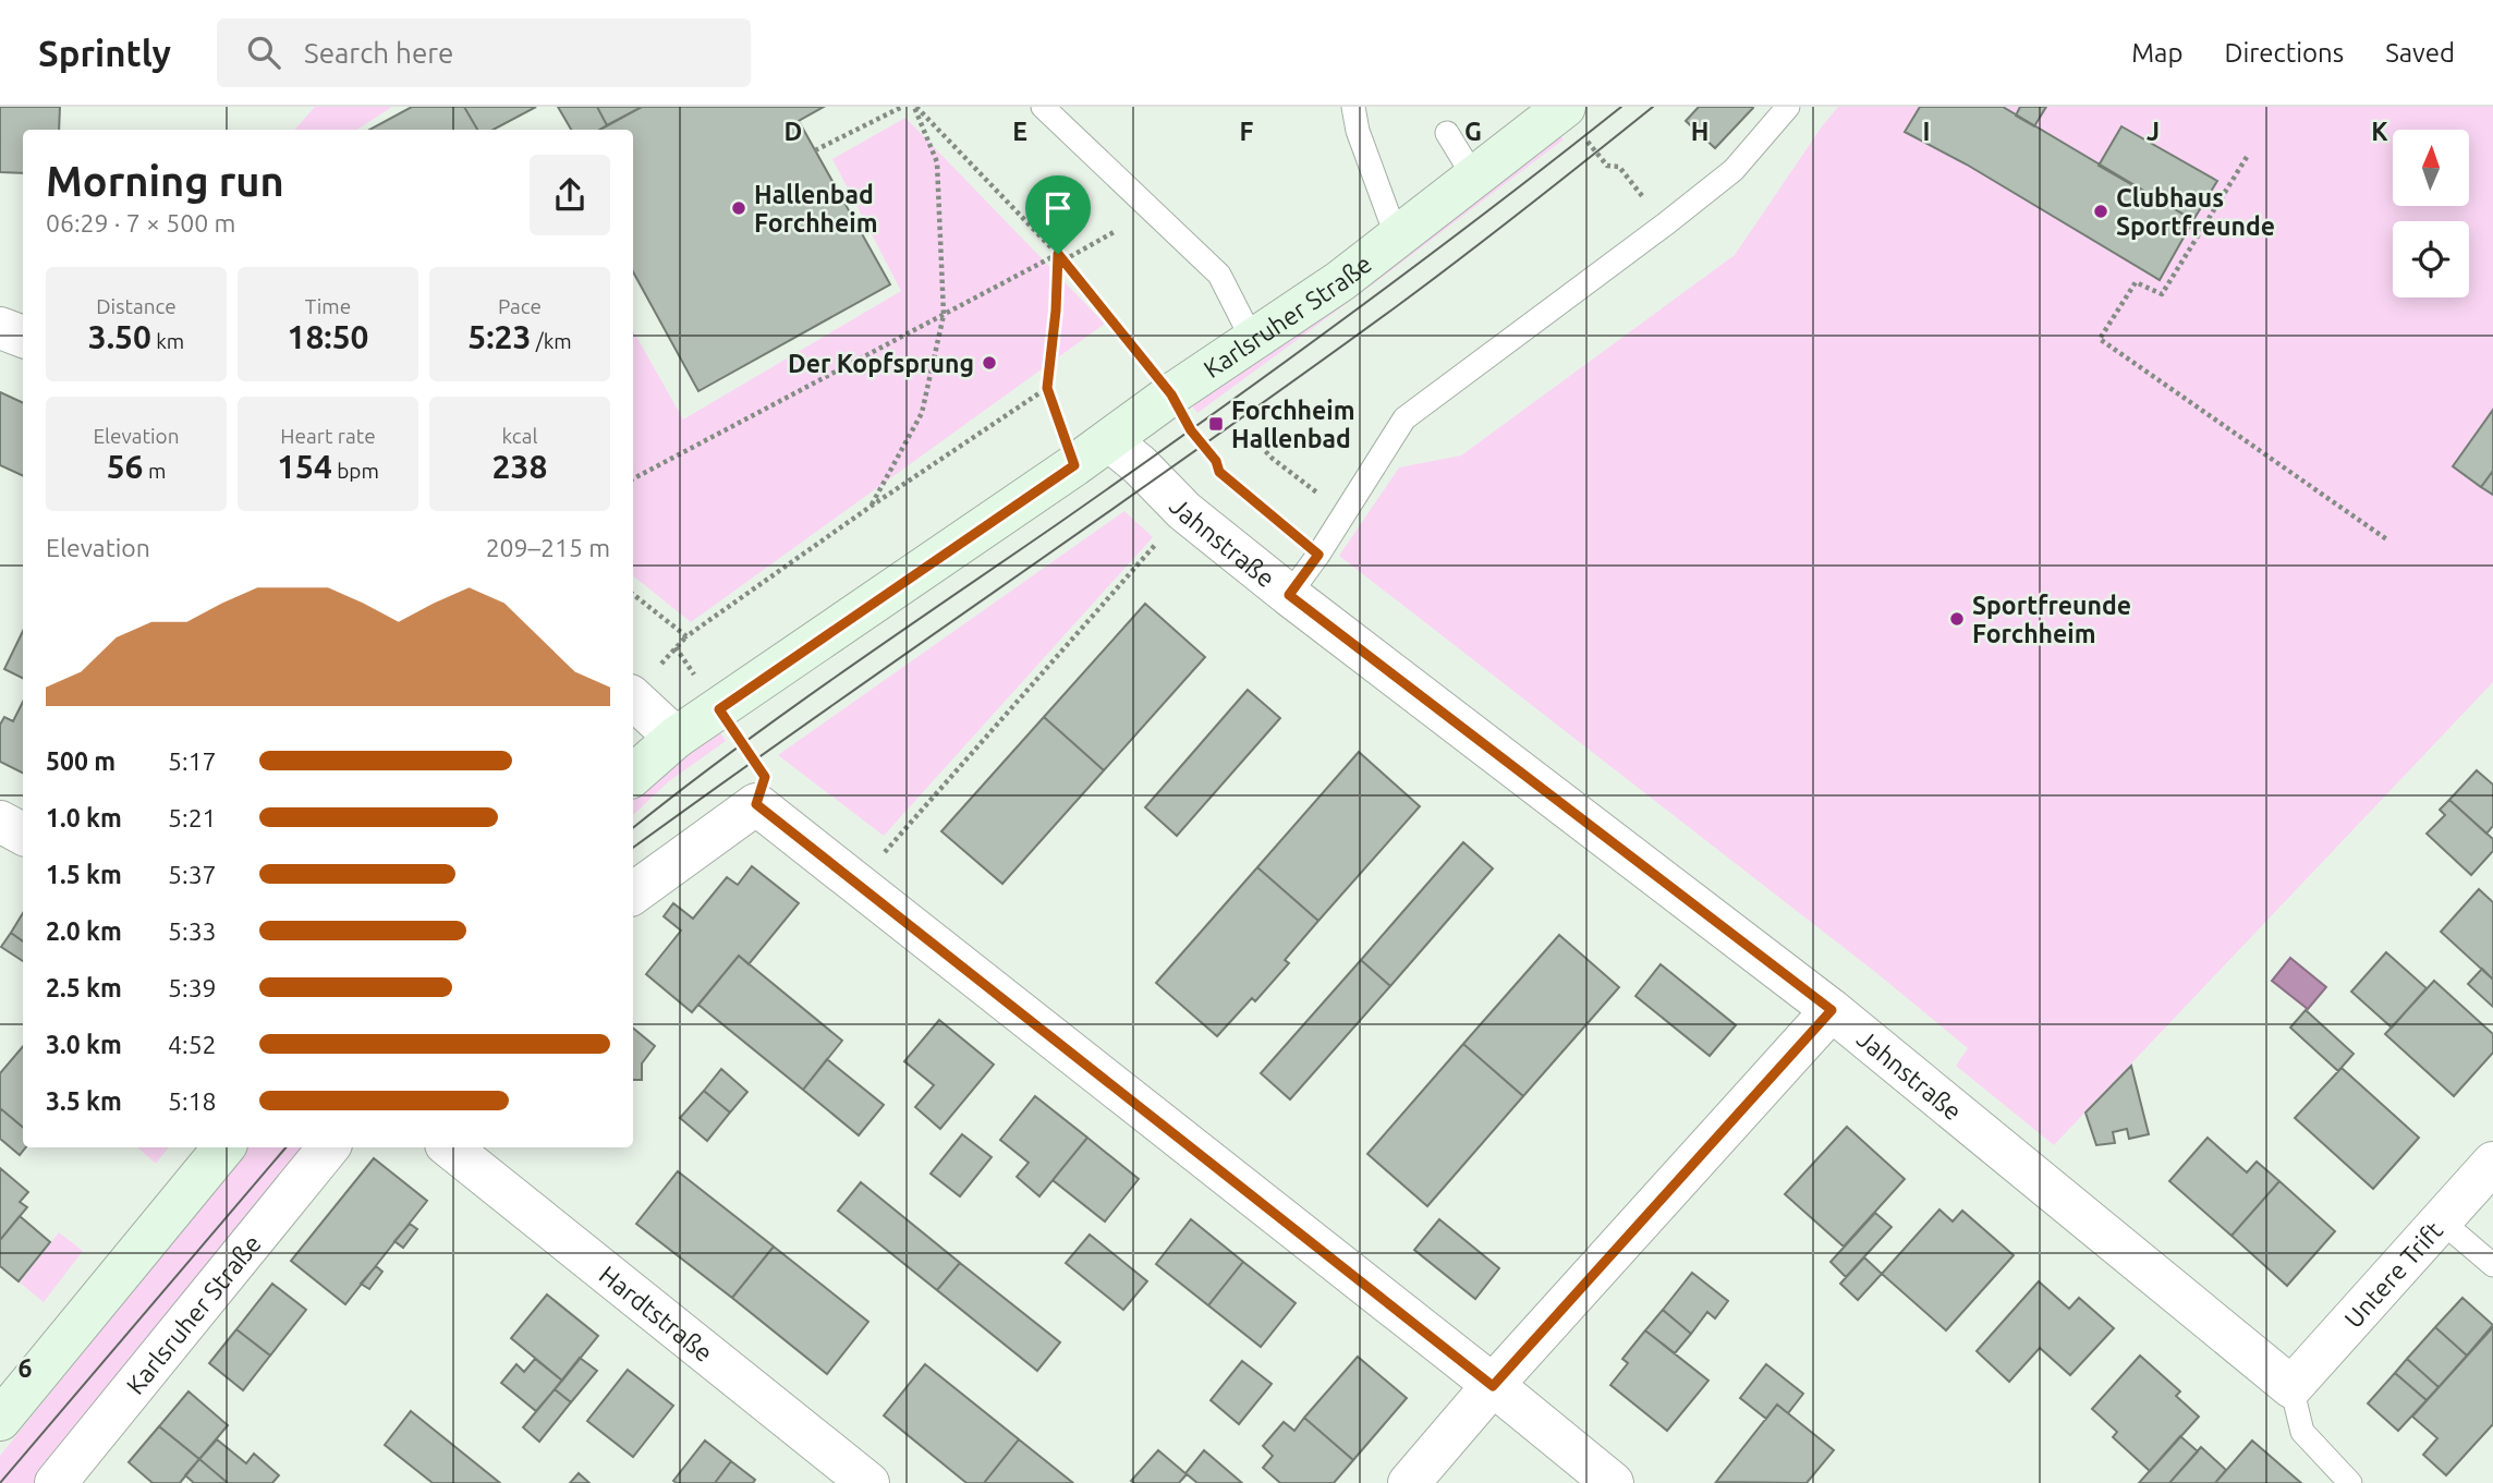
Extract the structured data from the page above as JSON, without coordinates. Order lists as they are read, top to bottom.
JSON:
{
  "streets": {
    "street": [
      "Karlsruher Straße",
      "Jahnstraße",
      "Untere Trift",
      "Hardtstraße"
    ]
  },
  "crossings": [
    ["Karlsruher Straße", "Jahnstraße"],
    ["Jahnstraße", "Untere Trift"]
  ],
  "places": {
    "other": [
      "Hallenbad Forchheim",
      "Clubhaus Sportfreunde",
      "Der Kopfsprung",
      "Sportfreunde Forchheim"
    ],
    "transit": ["Forchheim Hallenbad"]
  },
  "north": "top",
  "page": {
    "header": "Sprintly",
    "search": "Search here",
    "nav": ["Map", "Directions", "Saved"],
    "heading": ["Morning run", "06:29 · 7 × 500 m"],
    "stats": [
      ["Distance", "3.50 km"],
      ["Time", "18:50"],
      ["Pace", "5:23 /km"],
      ["Elevation", "56 m"],
      ["Heart rate", "154 bpm"],
      ["kcal", "238"]
    ],
    "chart": ["Elevation", "209–215 m"],
    "list": [
      {
        "name": "500 m",
        "note": "5:17"
      },
      {
        "name": "1.0 km",
        "note": "5:21"
      },
      {
        "name": "1.5 km",
        "note": "5:37"
      },
      {
        "name": "2.0 km",
        "note": "5:33"
      },
      {
        "name": "2.5 km",
        "note": "5:39"
      },
      {
        "name": "3.0 km",
        "note": "4:52"
      },
      {
        "name": "3.5 km",
        "note": "5:18"
      }
    ]
  },
  "grid": {
    "columns": [
      "D",
      "E",
      "F",
      "G",
      "H",
      "I",
      "J",
      "K"
    ],
    "rows": ["6"]
  }
}
